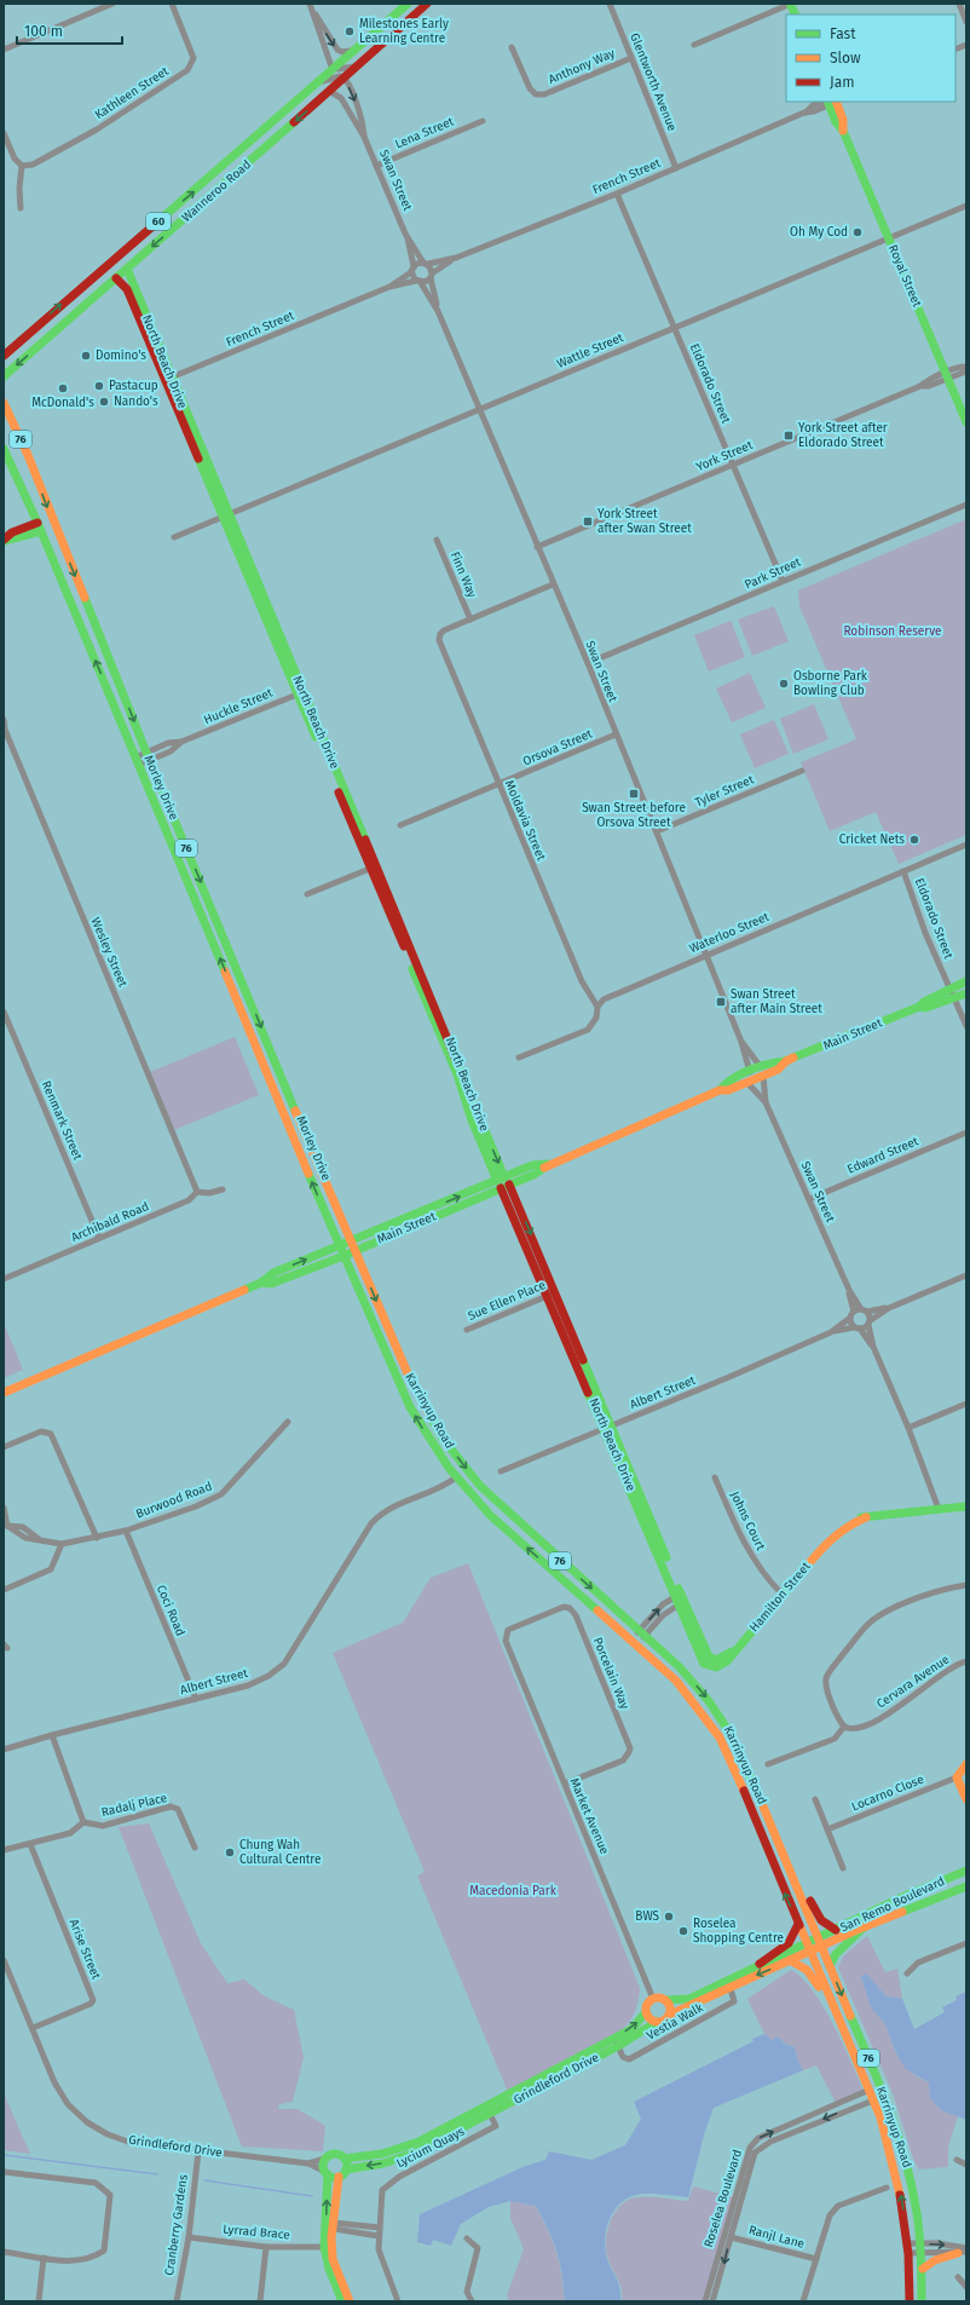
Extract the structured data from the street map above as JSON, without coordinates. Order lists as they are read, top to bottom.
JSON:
{
  "streets": {
    "main road": [
      "Wanneroo Road",
      "60",
      "Royal Street",
      "North Beach Drive",
      "76",
      "Morley Drive",
      "Main Street",
      "Karrinyup Road",
      "Hamilton Street",
      "San Remo Boulevard",
      "Grindleford Drive"
    ],
    "street": [
      "Anthony Way",
      "Glentworth Avenue",
      "Kathleen Street",
      "Lena Street",
      "French Street",
      "Swan Street",
      "Wattle Street",
      "Eldorado Street",
      "York Street",
      "Park Street",
      "Finn Way",
      "Huckle Street",
      "Orsova Street",
      "Tyler Street",
      "Moldavia Street",
      "Waterloo Street",
      "Wesley Street",
      "Renmark Street",
      "Edward Street",
      "Archibald Road",
      "Sue Ellen Place",
      "Albert Street",
      "Burwood Road",
      "Johns Court",
      "Coci Road",
      "Porcelain Way",
      "Cervara Avenue",
      "Locarno Close",
      "Radalj Place",
      "Market Avenue",
      "Arise Street",
      "Vestia Walk",
      "Lycium Quays",
      "Roselea Boulevard",
      "Cranberry Gardens",
      "Lyrrad Brace",
      "Ranjl Lane"
    ]
  },
  "crossings": [
    ["Anthony Way", "Glentworth Avenue"],
    ["Glentworth Avenue", "French Street"],
    ["Lena Street", "Swan Street"],
    ["French Street", "Swan Street"],
    ["French Street", "Royal Street"],
    ["French Street", "North Beach Drive"],
    ["French Street", "Eldorado Street"],
    ["Swan Street", "Wanneroo Road"],
    ["Swan Street", "Wattle Street"],
    ["Swan Street", "York Street"],
    ["Swan Street", "Park Street"],
    ["Swan Street", "Orsova Street"],
    ["Swan Street", "Tyler Street"],
    ["Swan Street", "Waterloo Street"],
    ["Swan Street", "Main Street"],
    ["Swan Street", "Edward Street"],
    ["Swan Street", "Albert Street"],
    ["Wanneroo Road", "North Beach Drive"],
    ["Royal Street", "Wattle Street"],
    ["Royal Street", "York Street"],
    ["Wattle Street", "North Beach Drive"],
    ["Wattle Street", "Eldorado Street"],
    ["North Beach Drive", "Huckle Street"],
    ["North Beach Drive", "Main Street"],
    ["North Beach Drive", "Sue Ellen Place"],
    ["North Beach Drive", "Albert Street"],
    ["North Beach Drive", "Hamilton Street"],
    ["Eldorado Street", "York Street"],
    ["Eldorado Street", "Park Street"],
    ["Eldorado Street", "Waterloo Street"],
    ["Eldorado Street", "Main Street"],
    ["Finn Way", "Moldavia Street"],
    ["Huckle Street", "Morley Drive"],
    ["Orsova Street", "Moldavia Street"],
    ["Morley Drive", "Main Street"],
    ["Morley Drive", "Karrinyup Road"],
    ["Moldavia Street", "Waterloo Street"],
    ["Wesley Street", "Archibald Road"],
    ["Main Street", "Karrinyup Road"],
    ["Renmark Street", "Archibald Road"],
    ["Albert Street", "Karrinyup Road"],
    ["Albert Street", "Coci Road"],
    ["Karrinyup Road", "San Remo Boulevard"],
    ["Karrinyup Road", "Roselea Boulevard"],
    ["Burwood Road", "Coci Road"],
    ["Johns Court", "Hamilton Street"],
    ["Porcelain Way", "Market Avenue"],
    ["Market Avenue", "Grindleford Drive"],
    ["Arise Street", "Grindleford Drive"],
    ["Vestia Walk", "Grindleford Drive"],
    ["Grindleford Drive", "Lycium Quays"],
    ["Grindleford Drive", "Cranberry Gardens"],
    ["Roselea Boulevard", "Ranjl Lane"],
    ["Cranberry Gardens", "Lyrrad Brace"]
  ],
  "parks": ["Robinson Reserve", "Macedonia Park"],
  "places": {
    "other": [
      "Milestones Early Learning Centre",
      "Oh My Cod",
      "Domino's",
      "Pastacup",
      "McDonald's",
      "Nando's",
      "Osborne Park Bowling Club",
      "Cricket Nets",
      "Chung Wah Cultural Centre",
      "BWS",
      "Roselea Shopping Centre"
    ],
    "transit": [
      "York Street after Eldorado Street",
      "York Street after Swan Street",
      "Swan Street before Orsova Street",
      "Swan Street after Main Street"
    ]
  },
  "legend": ["Fast", "Slow", "Jam"],
  "scale_bar": "100 m"
}
